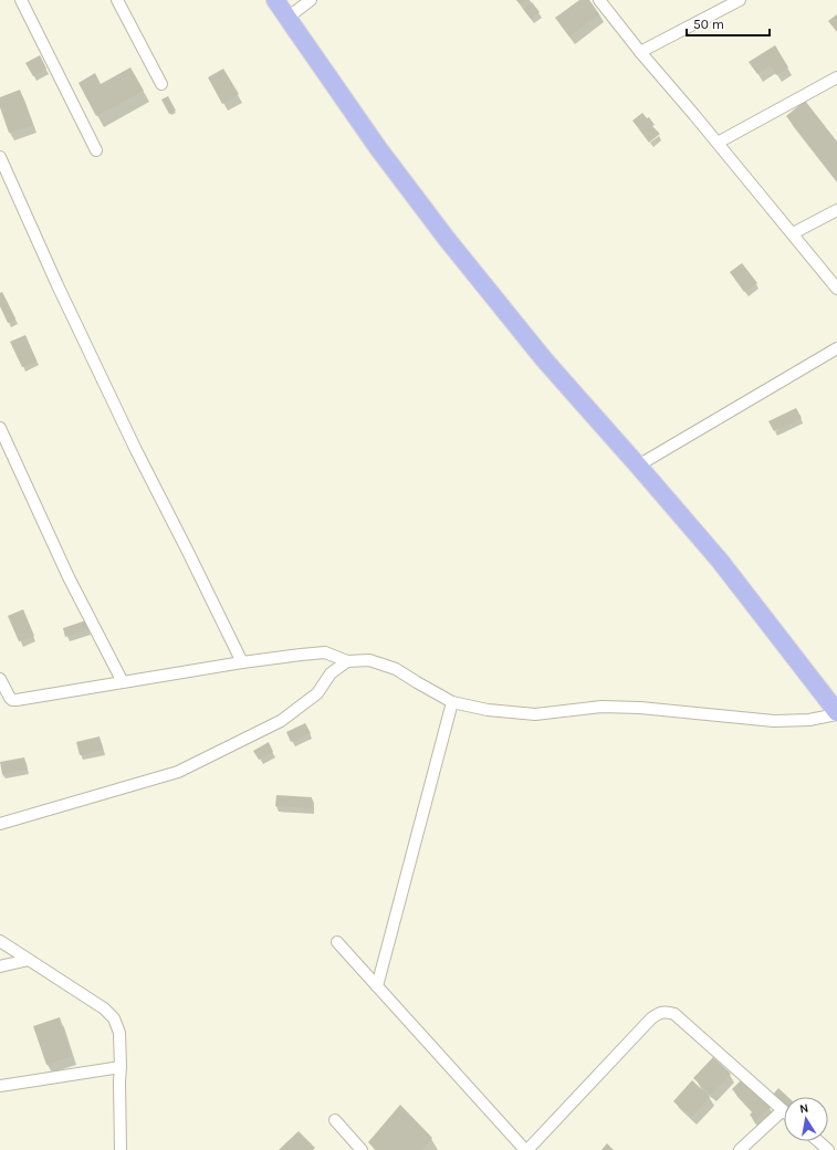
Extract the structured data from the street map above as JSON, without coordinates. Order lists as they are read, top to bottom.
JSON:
{
  "scale_bar": "50 m",
  "north": "top"
}
